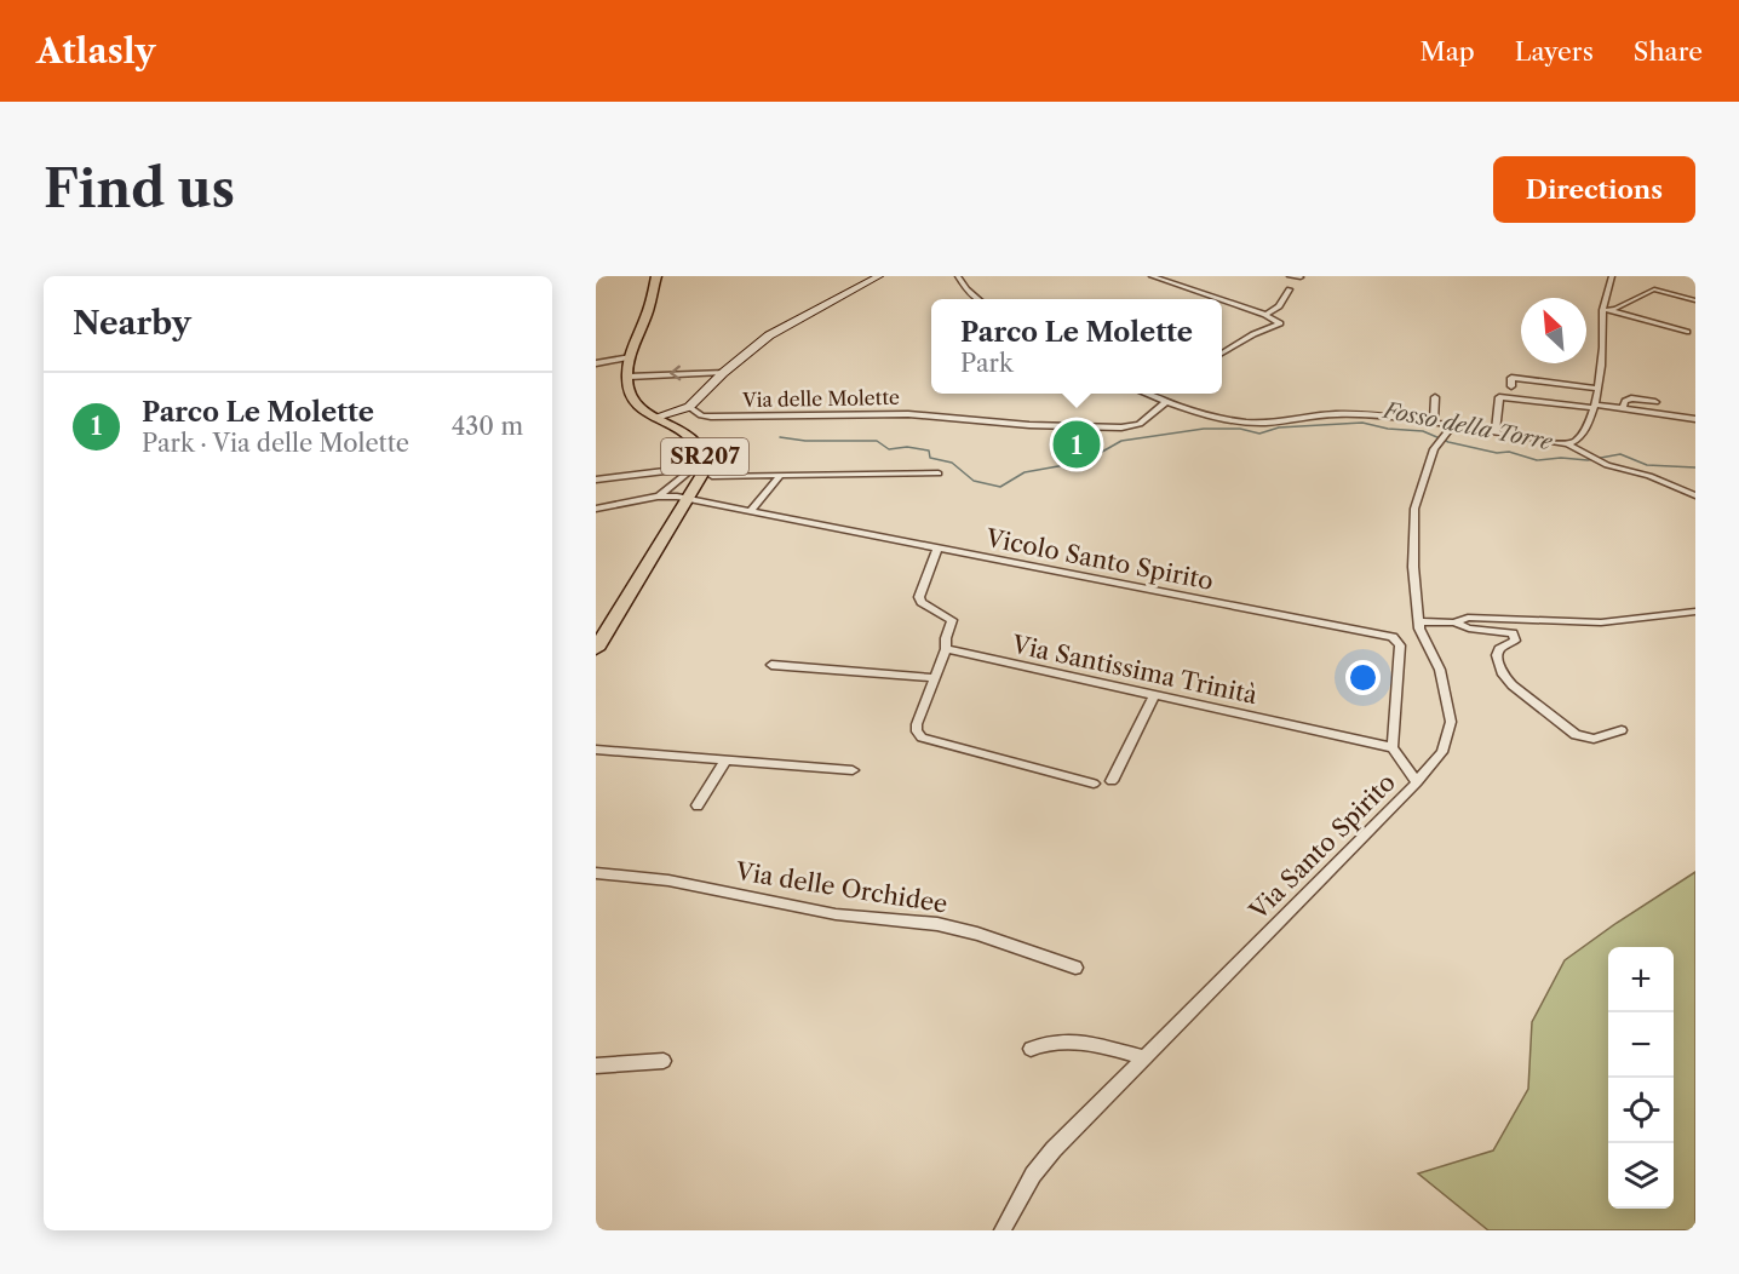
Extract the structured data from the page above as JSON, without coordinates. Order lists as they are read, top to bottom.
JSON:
{
  "streets": {
    "main road": ["SR207"],
    "street": [
      "Via delle Molette",
      "Vicolo Santo Spirito",
      "Via Santissima Trinità",
      "Via Santo Spirito",
      "Via delle Orchidee"
    ]
  },
  "crossings": [
    ["SR207", "Vicolo Santo Spirito"],
    ["Vicolo Santo Spirito", "Via Santissima Trinità"]
  ],
  "water": ["Fosso della Torre"],
  "north": "top left",
  "page": {
    "header": "Atlasly",
    "nav": ["Map", "Layers", "Share"],
    "buttons": "Directions",
    "title": "Find us",
    "heading": "Nearby",
    "popup": ["Parco Le Molette", "Park"],
    "list": [
      {
        "mark": "1",
        "name": "Parco Le Molette",
        "note": "Park · Via delle Molette",
        "value": "430 m"
      }
    ],
    "pins": "1",
    "map_buttons": ["+", "−"]
  }
}
